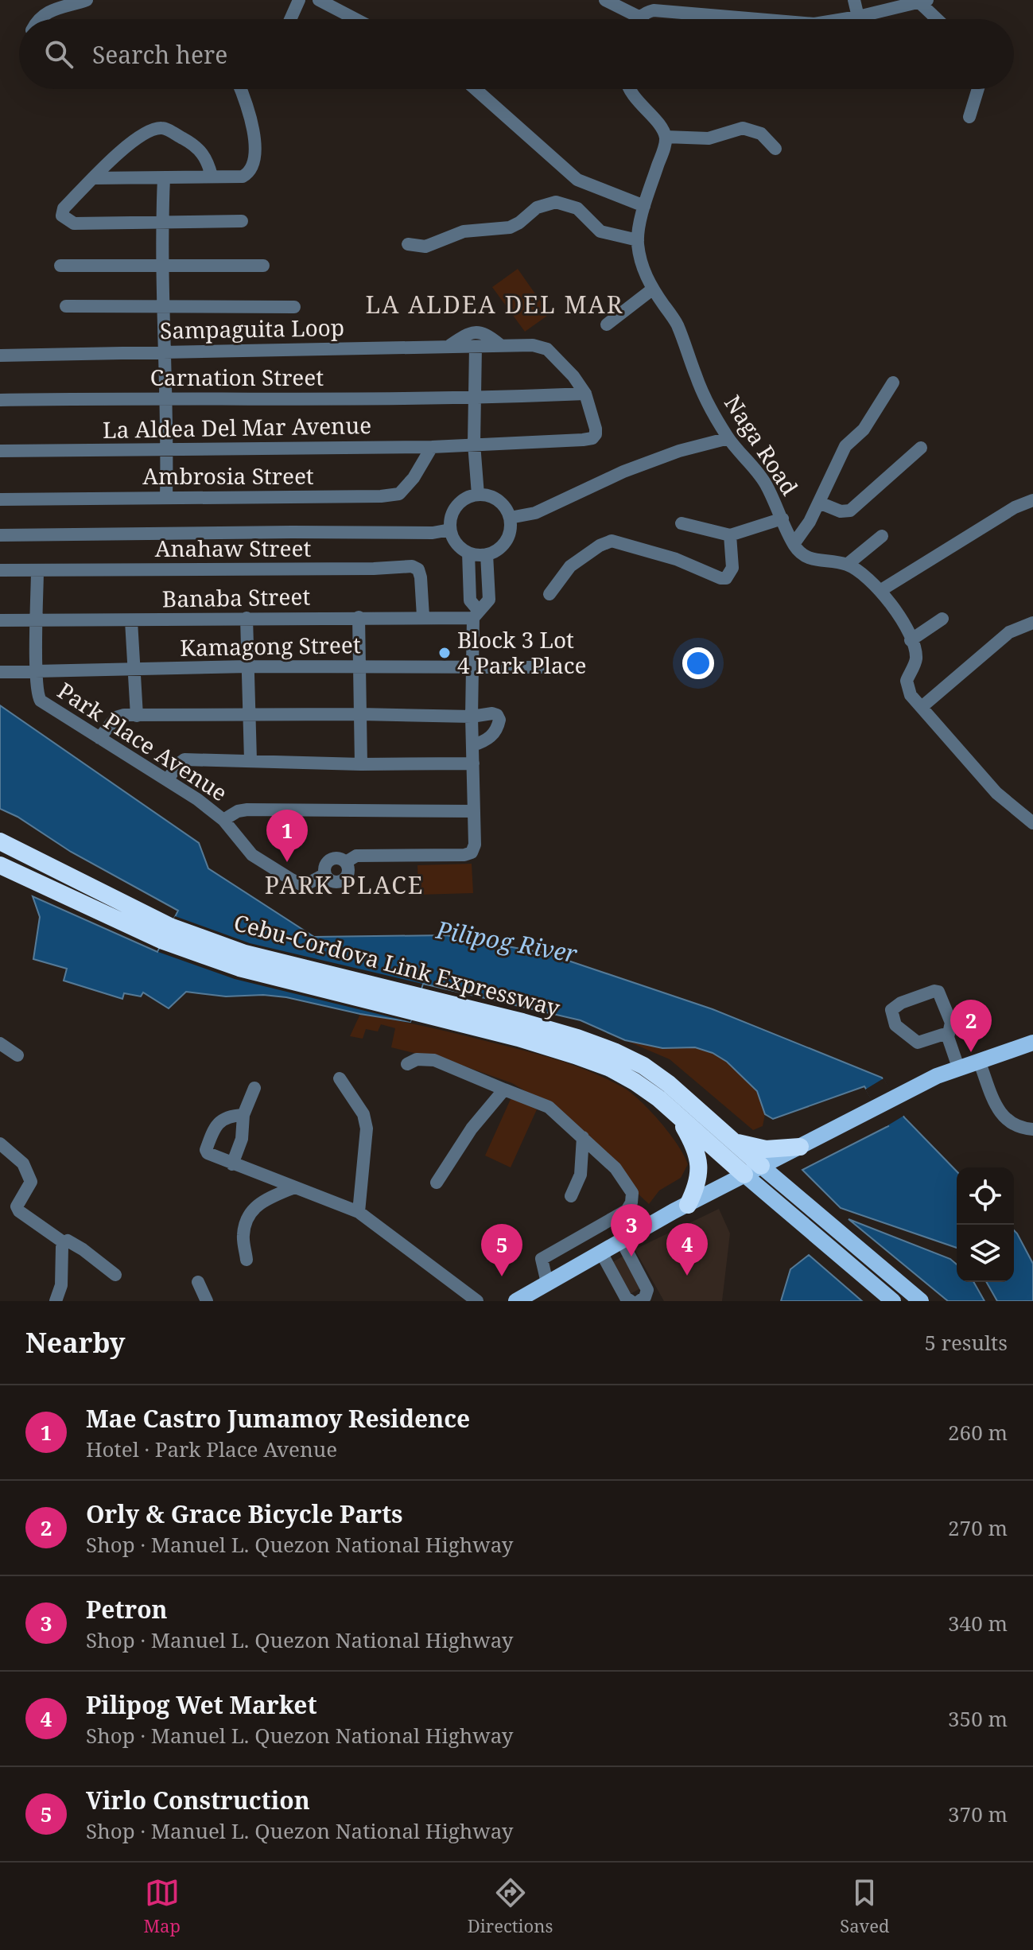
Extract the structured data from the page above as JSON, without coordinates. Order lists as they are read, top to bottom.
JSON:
{
  "streets": {
    "highway": ["Cebu-Cordova Link Expressway"],
    "street": [
      "Sampaguita Loop",
      "Carnation Street",
      "La Aldea Del Mar Avenue",
      "Naga Road",
      "Ambrosia Street",
      "Anahaw Street",
      "Banaba Street",
      "Kamagong Street",
      "Park Place Avenue"
    ]
  },
  "crossings": [
    ["Sampaguita Loop", "Carnation Street"],
    ["Sampaguita Loop", "La Aldea Del Mar Avenue"],
    ["La Aldea Del Mar Avenue", "Ambrosia Street"],
    ["Anahaw Street", "Banaba Street"],
    ["Anahaw Street", "Park Place Avenue"],
    ["Banaba Street", "Park Place Avenue"],
    ["Kamagong Street", "Park Place Avenue"]
  ],
  "districts": ["LA ALDEA DEL MAR", "PARK PLACE"],
  "water": ["Pilipog River"],
  "places": ["Block 3 Lot 4 Park Place"],
  "page": {
    "search": "Search here",
    "pins": [
      "1",
      "2",
      "3",
      "4",
      "5"
    ],
    "heading": ["Nearby", "5 results"],
    "list": [
      {
        "mark": "1",
        "name": "Mae Castro Jumamoy Residence",
        "note": "Hotel · Park Place Avenue",
        "value": "260 m"
      },
      {
        "mark": "2",
        "name": "Orly & Grace Bicycle Parts",
        "note": "Shop · Manuel L. Quezon National Highway",
        "value": "270 m"
      },
      {
        "mark": "3",
        "name": "Petron",
        "note": "Shop · Manuel L. Quezon National Highway",
        "value": "340 m"
      },
      {
        "mark": "4",
        "name": "Pilipog Wet Market",
        "note": "Shop · Manuel L. Quezon National Highway",
        "value": "350 m"
      },
      {
        "mark": "5",
        "name": "Virlo Construction",
        "note": "Shop · Manuel L. Quezon National Highway",
        "value": "370 m"
      }
    ],
    "nav": ["Map", "Directions", "Saved"]
  }
}
